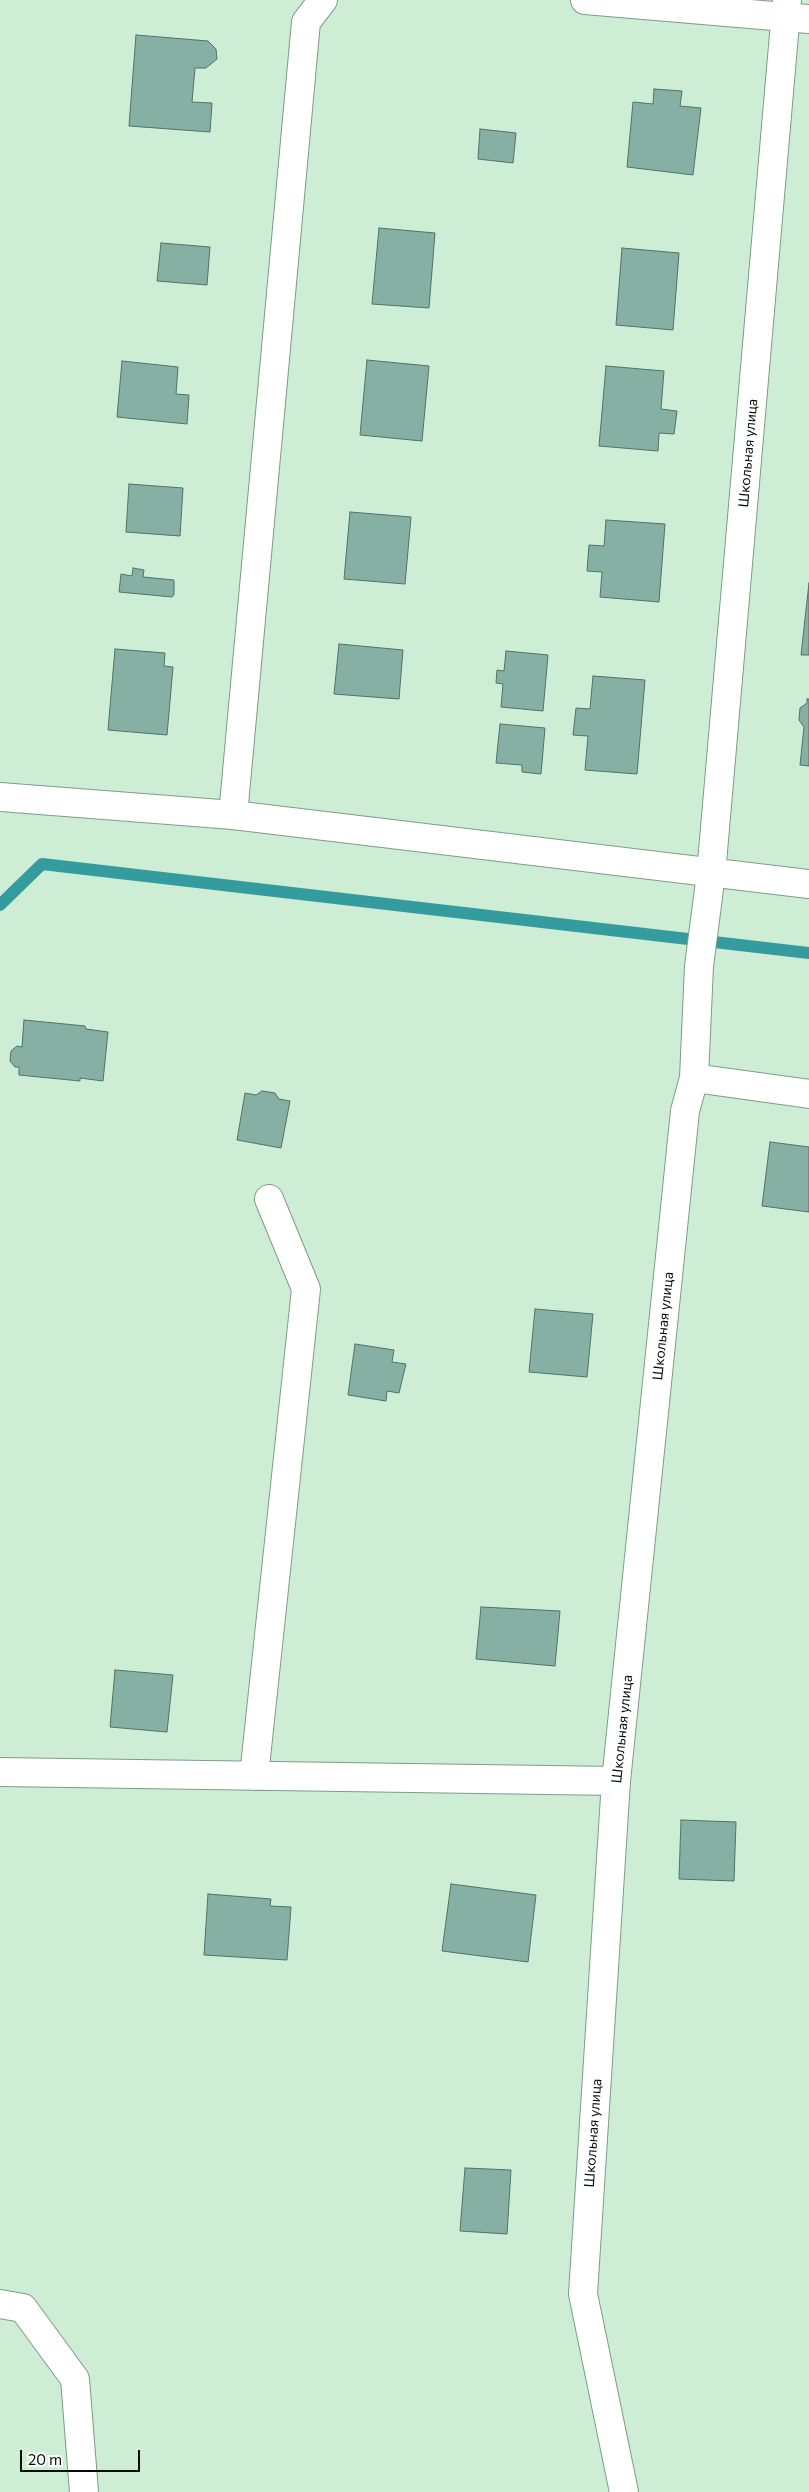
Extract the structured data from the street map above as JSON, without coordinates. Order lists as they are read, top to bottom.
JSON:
{
  "streets": {
    "street": ["Школьная улица"]
  },
  "scale_bar": "20 m"
}
